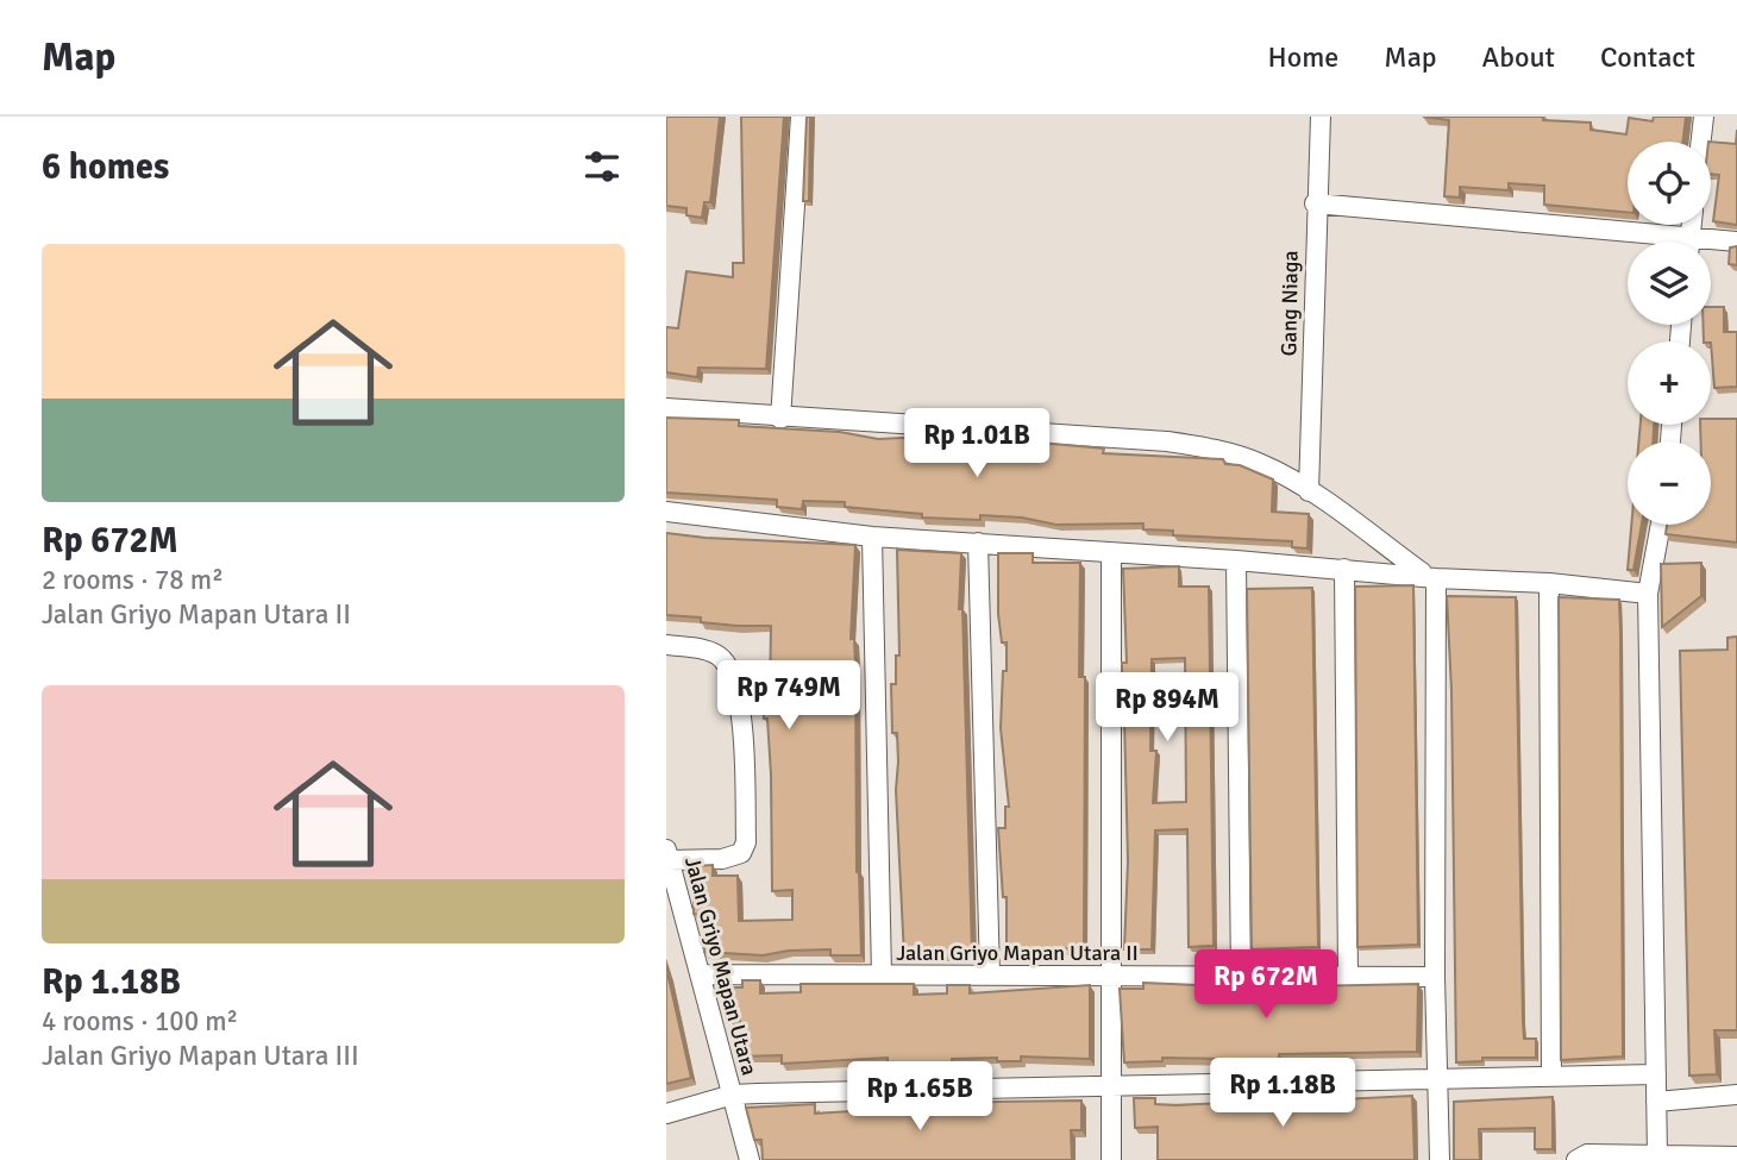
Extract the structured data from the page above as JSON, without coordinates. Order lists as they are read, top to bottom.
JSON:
{
  "streets": {
    "street": ["Gang Niaga", "Jalan Griyo Mapan Utara II", "Jalan Griyo Mapan Utara"]
  },
  "crossings": [
    ["Jalan Griyo Mapan Utara II", "Jalan Griyo Mapan Utara"]
  ],
  "page": {
    "header": "Map",
    "nav": [
      "Home",
      "Map",
      "About",
      "Contact"
    ],
    "heading": "6 homes",
    "map_buttons": ["+", "−"],
    "list": [
      {
        "name": "Rp 672M",
        "note": "2 rooms · 78 m² · Jalan Griyo Mapan Utara II"
      },
      {
        "name": "Rp 1.18B",
        "note": "4 rooms · 100 m² · Jalan Griyo Mapan Utara III"
      }
    ],
    "price": [
      "Rp 1.01B",
      "Rp 749M",
      "Rp 894M",
      "Rp 672M",
      "Rp 1.18B",
      "Rp 1.65B"
    ]
  }
}
